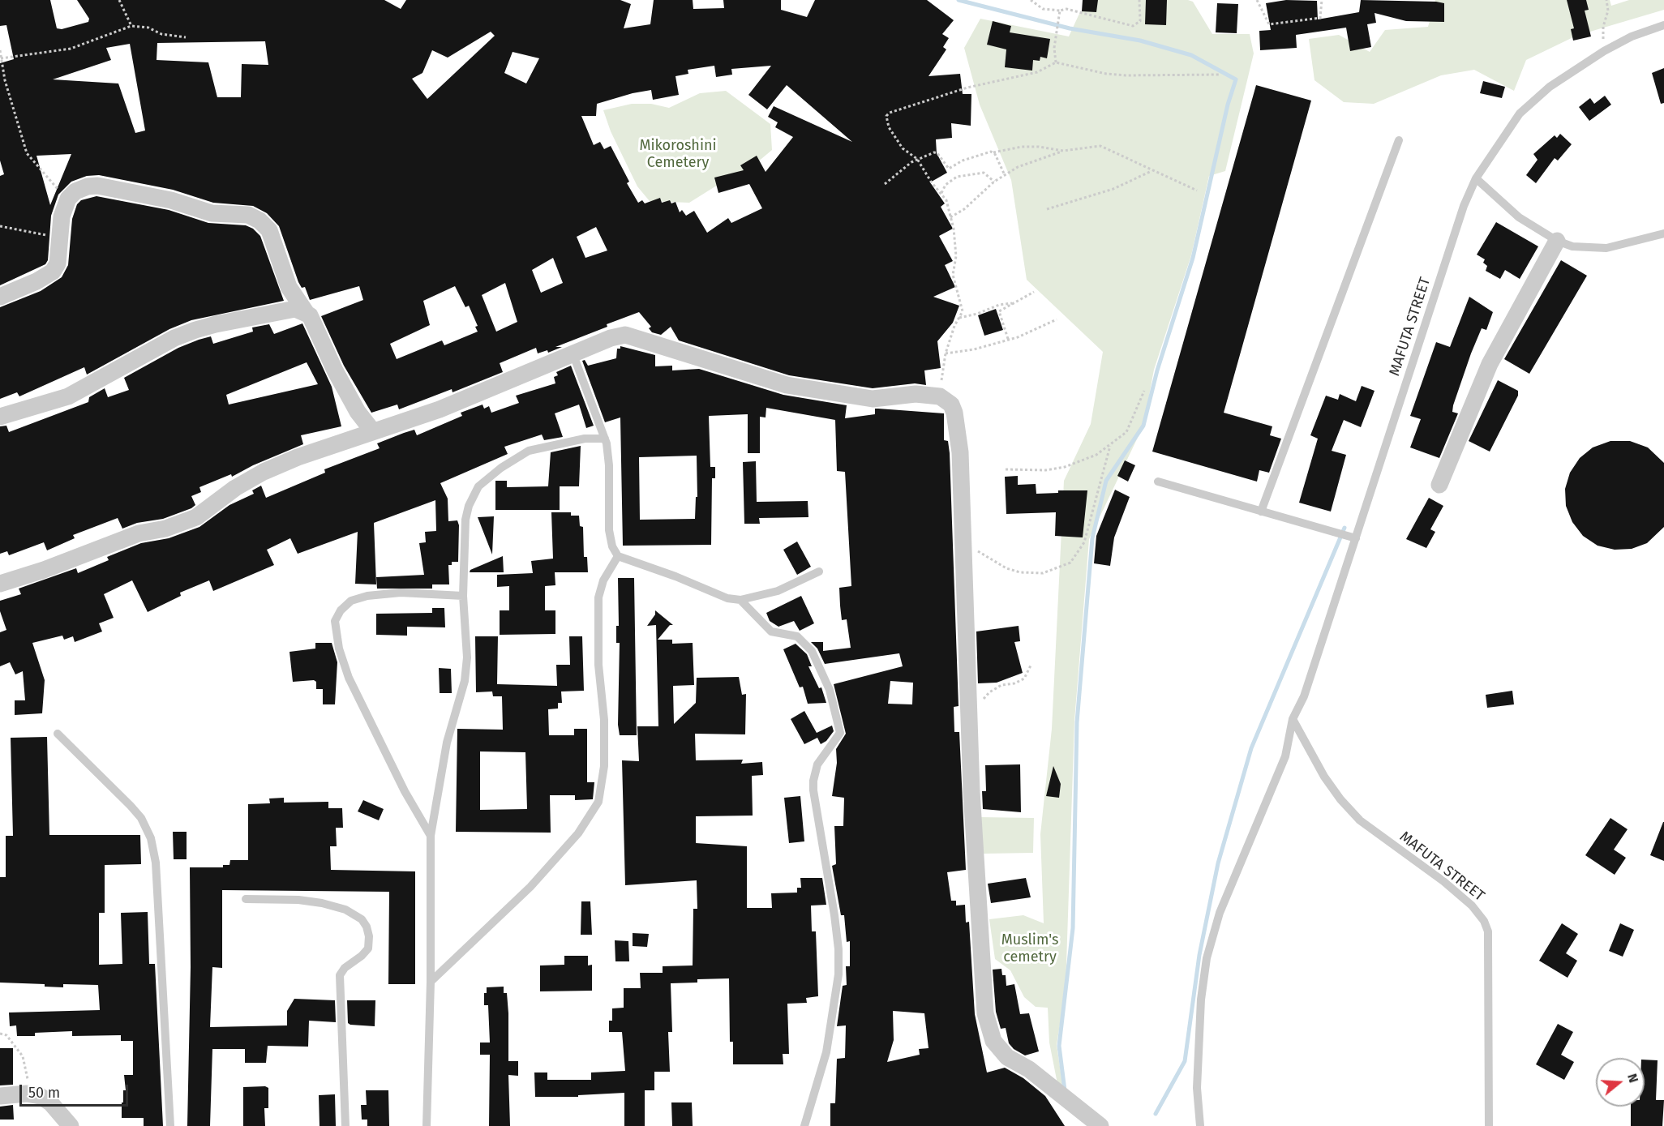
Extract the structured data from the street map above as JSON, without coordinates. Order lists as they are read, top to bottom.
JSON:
{
  "streets": {
    "lane": ["MAFUTA STREET"]
  },
  "parks": ["Mikoroshini Cemetery", "Muslim's cemetry"],
  "scale_bar": "50 m",
  "north": "right"
}
